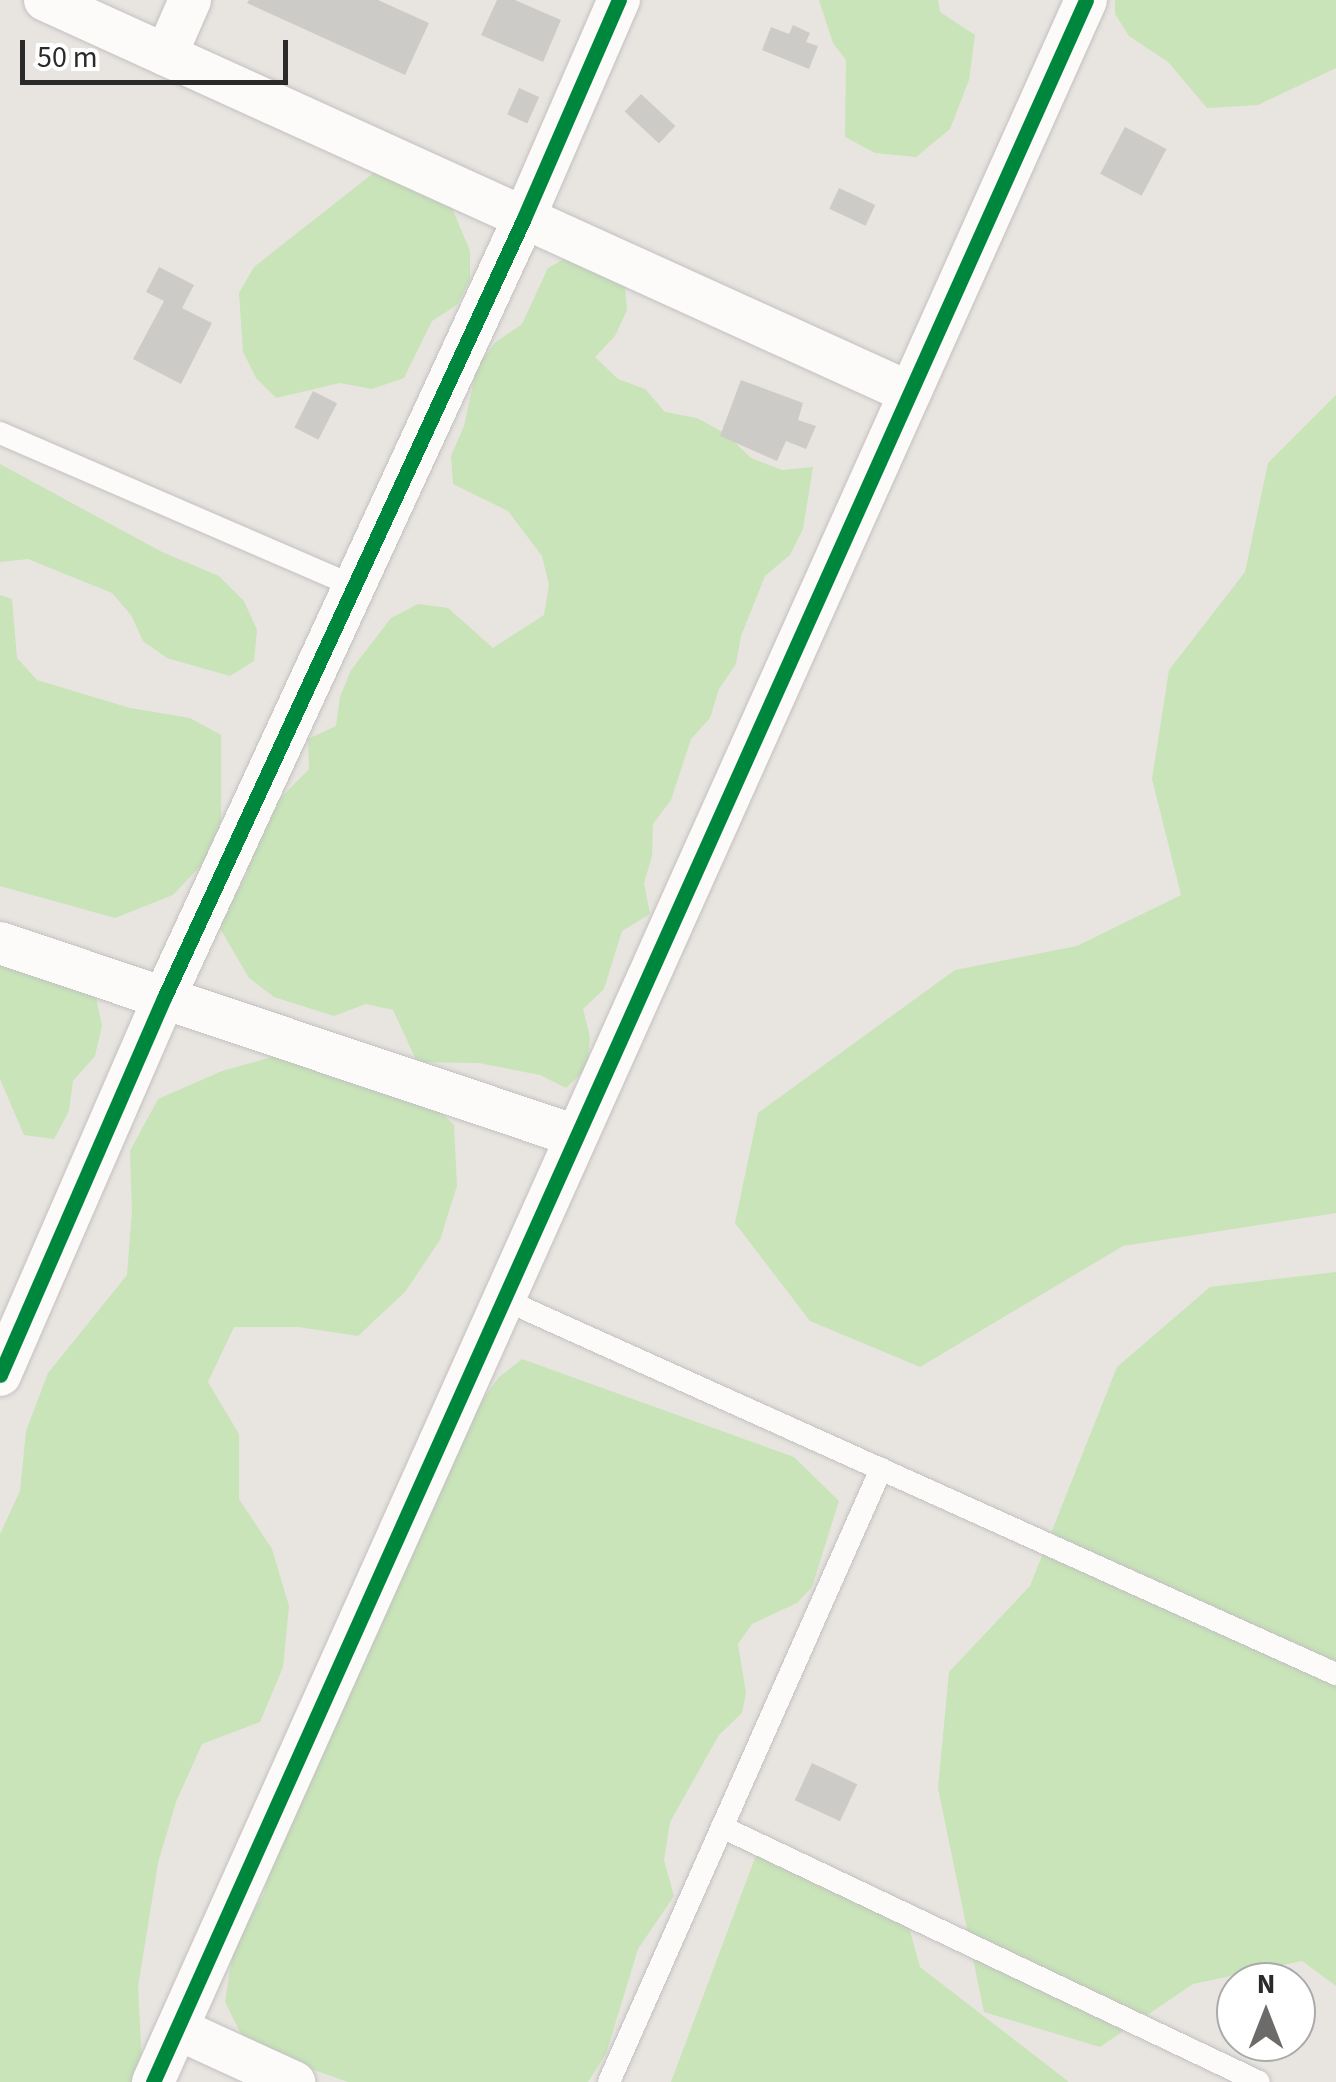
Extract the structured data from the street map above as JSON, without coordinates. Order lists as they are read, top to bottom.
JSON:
{
  "scale_bar": "50 m",
  "north": "top"
}
